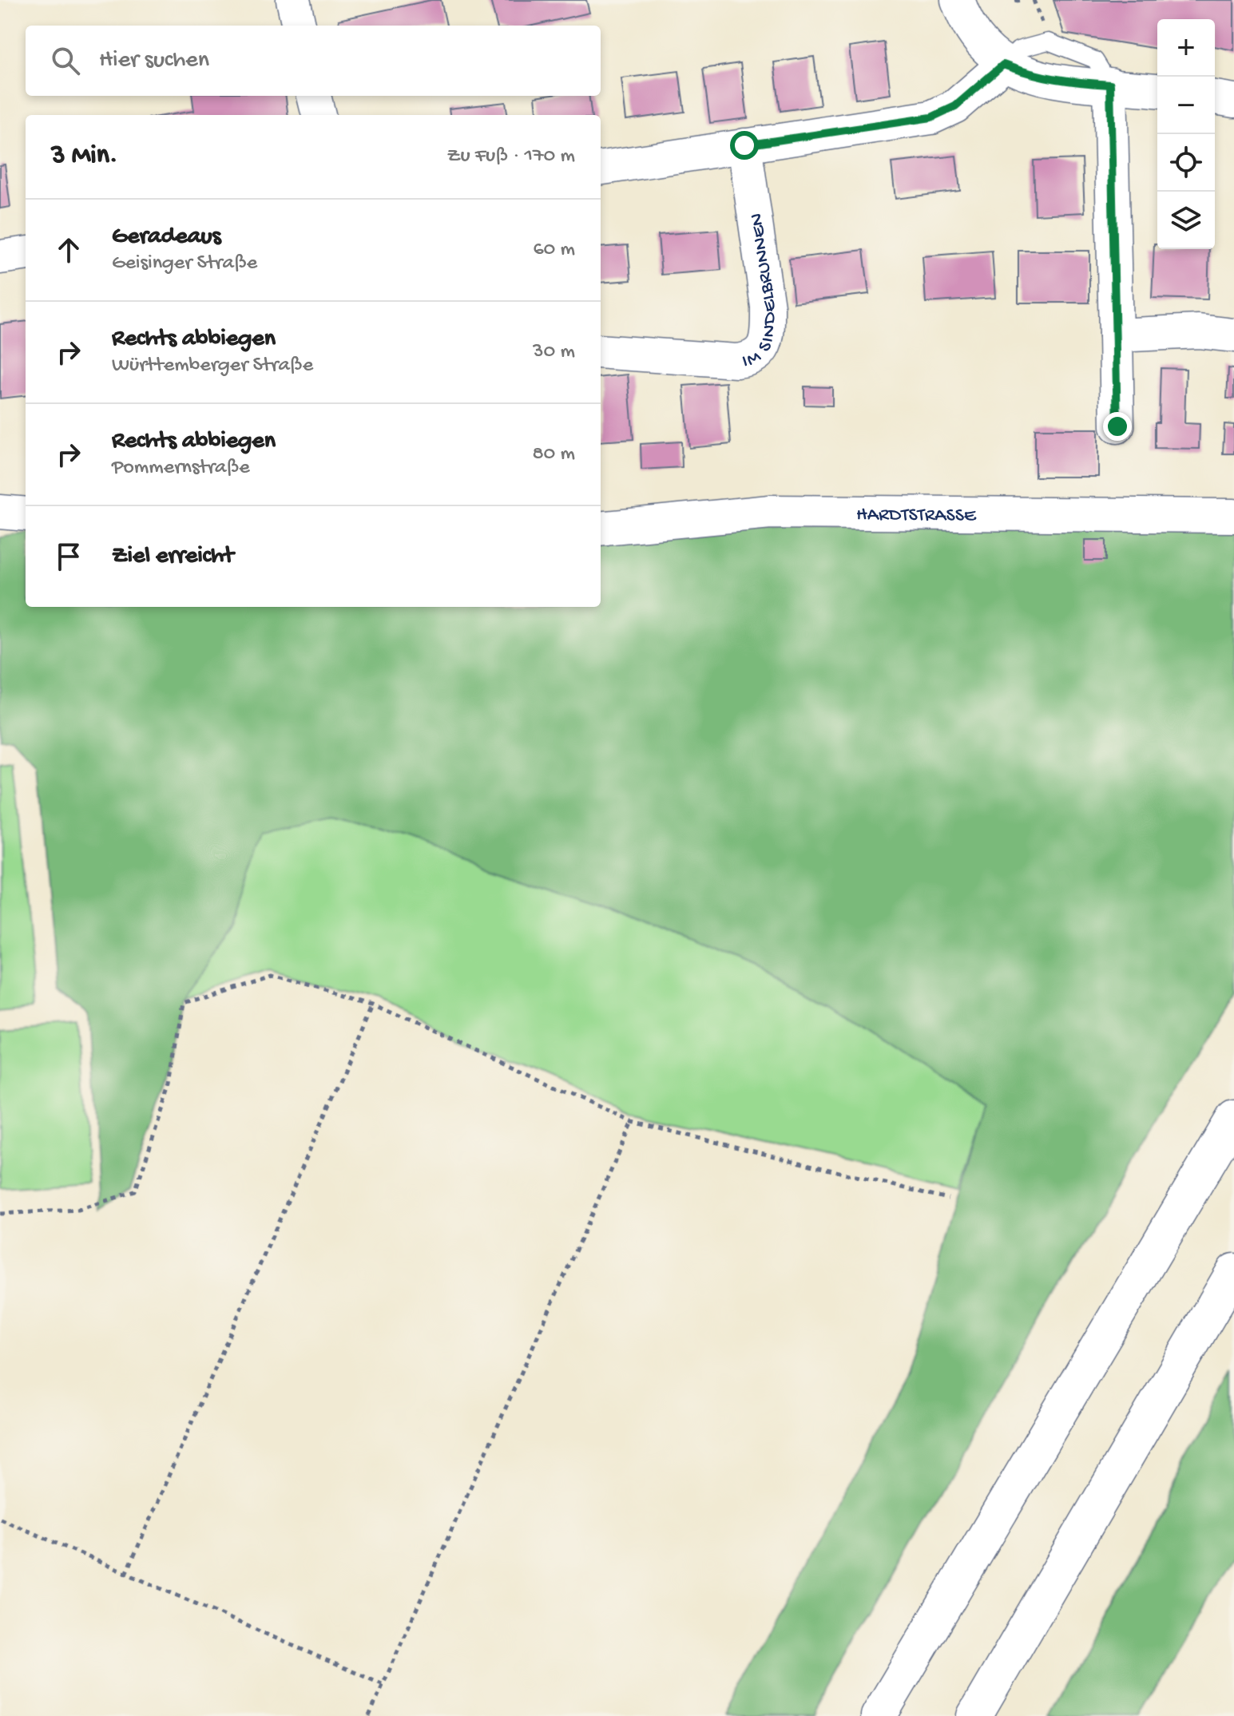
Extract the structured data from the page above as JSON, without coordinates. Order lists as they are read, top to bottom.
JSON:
{
  "streets": {
    "street": ["IM SINDELBRUNNEN", "HARDTSTRASSE"]
  },
  "page": {
    "map_buttons": ["+", "−"],
    "search": "Hier suchen",
    "heading": ["3 Min.", "Zu Fuß · 170 m"],
    "list": [
      ["Geradeaus", "Geisinger Straße", "60 m"],
      ["Rechts abbiegen", "Württemberger Straße", "30 m"],
      ["Rechts abbiegen", "Pommernstraße", "80 m"],
      "Ziel erreicht"
    ]
  }
}
